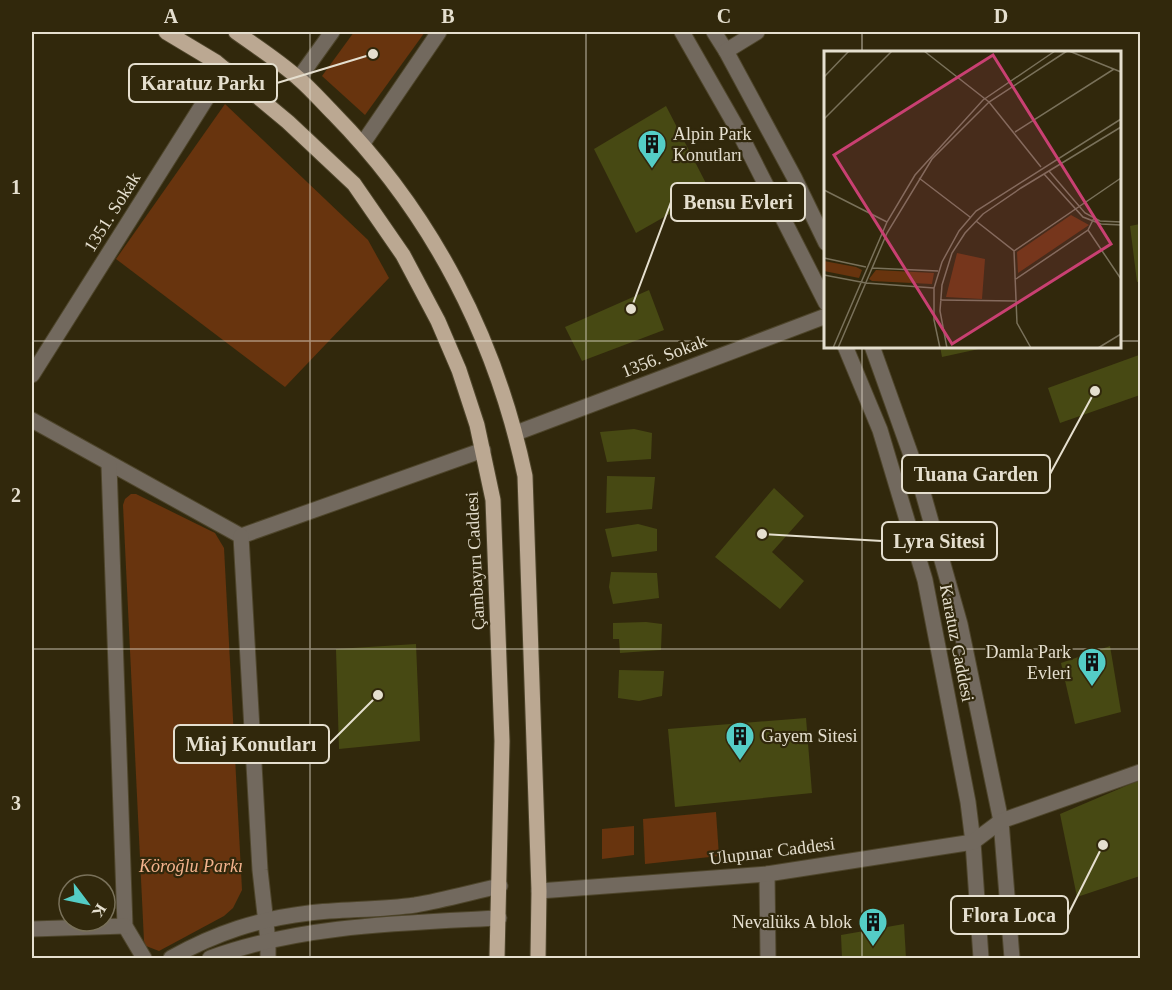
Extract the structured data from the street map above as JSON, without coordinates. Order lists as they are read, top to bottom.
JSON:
{
  "streets": {
    "main road": ["Çambayırı Caddesi"],
    "street": [
      "1351. Sokak",
      "1356. Sokak",
      "Karatuz Caddesi",
      "Ulupınar Caddesi"
    ]
  },
  "crossings": [
    ["1351. Sokak", "Çambayırı Caddesi"],
    ["Karatuz Caddesi", "Ulupınar Caddesi"]
  ],
  "parks": ["Köroğlu Parkı"],
  "places": {
    "other": [
      "Karatuz Parkı",
      "Bensu Evleri",
      "Tuana Garden",
      "Lyra Sitesi",
      "Miaj Konutları",
      "Flora Loca"
    ],
    "building": [
      "Alpin Park Konutları",
      "Damla Park Evleri",
      "Gayem Sitesi",
      "Nevalüks A blok"
    ]
  },
  "north": "bottom right",
  "grid": {
    "columns": [
      "A",
      "B",
      "C",
      "D"
    ],
    "rows": ["1", "2", "3"]
  }
}
